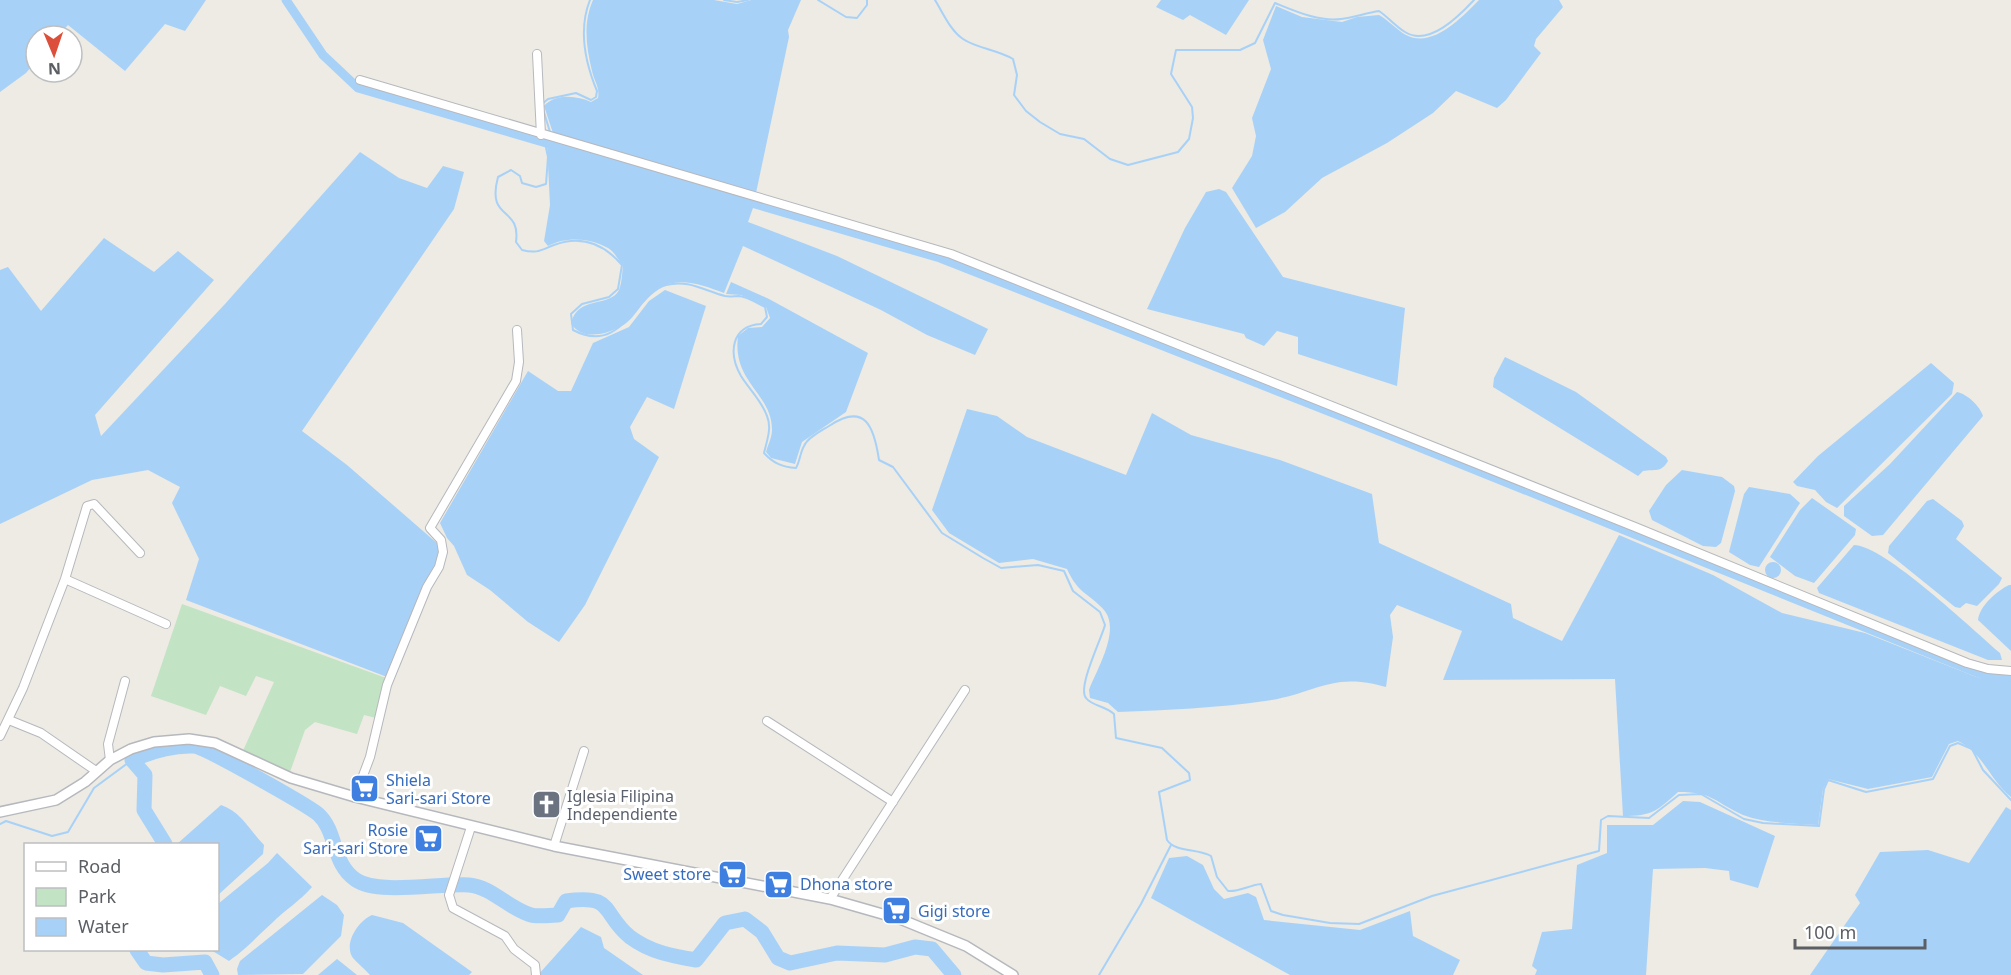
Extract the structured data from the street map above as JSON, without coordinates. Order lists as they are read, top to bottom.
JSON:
{
  "places": {
    "supermarket": [
      "Shiela Sari-sari Store",
      "Rosie Sari-sari Store",
      "Sweet store",
      "Dhona store",
      "Gigi store"
    ],
    "church": ["Iglesia Filipina Independiente"]
  },
  "legend": ["Road", "Park", "Water"],
  "scale_bar": "100 m",
  "north": "bottom"
}
